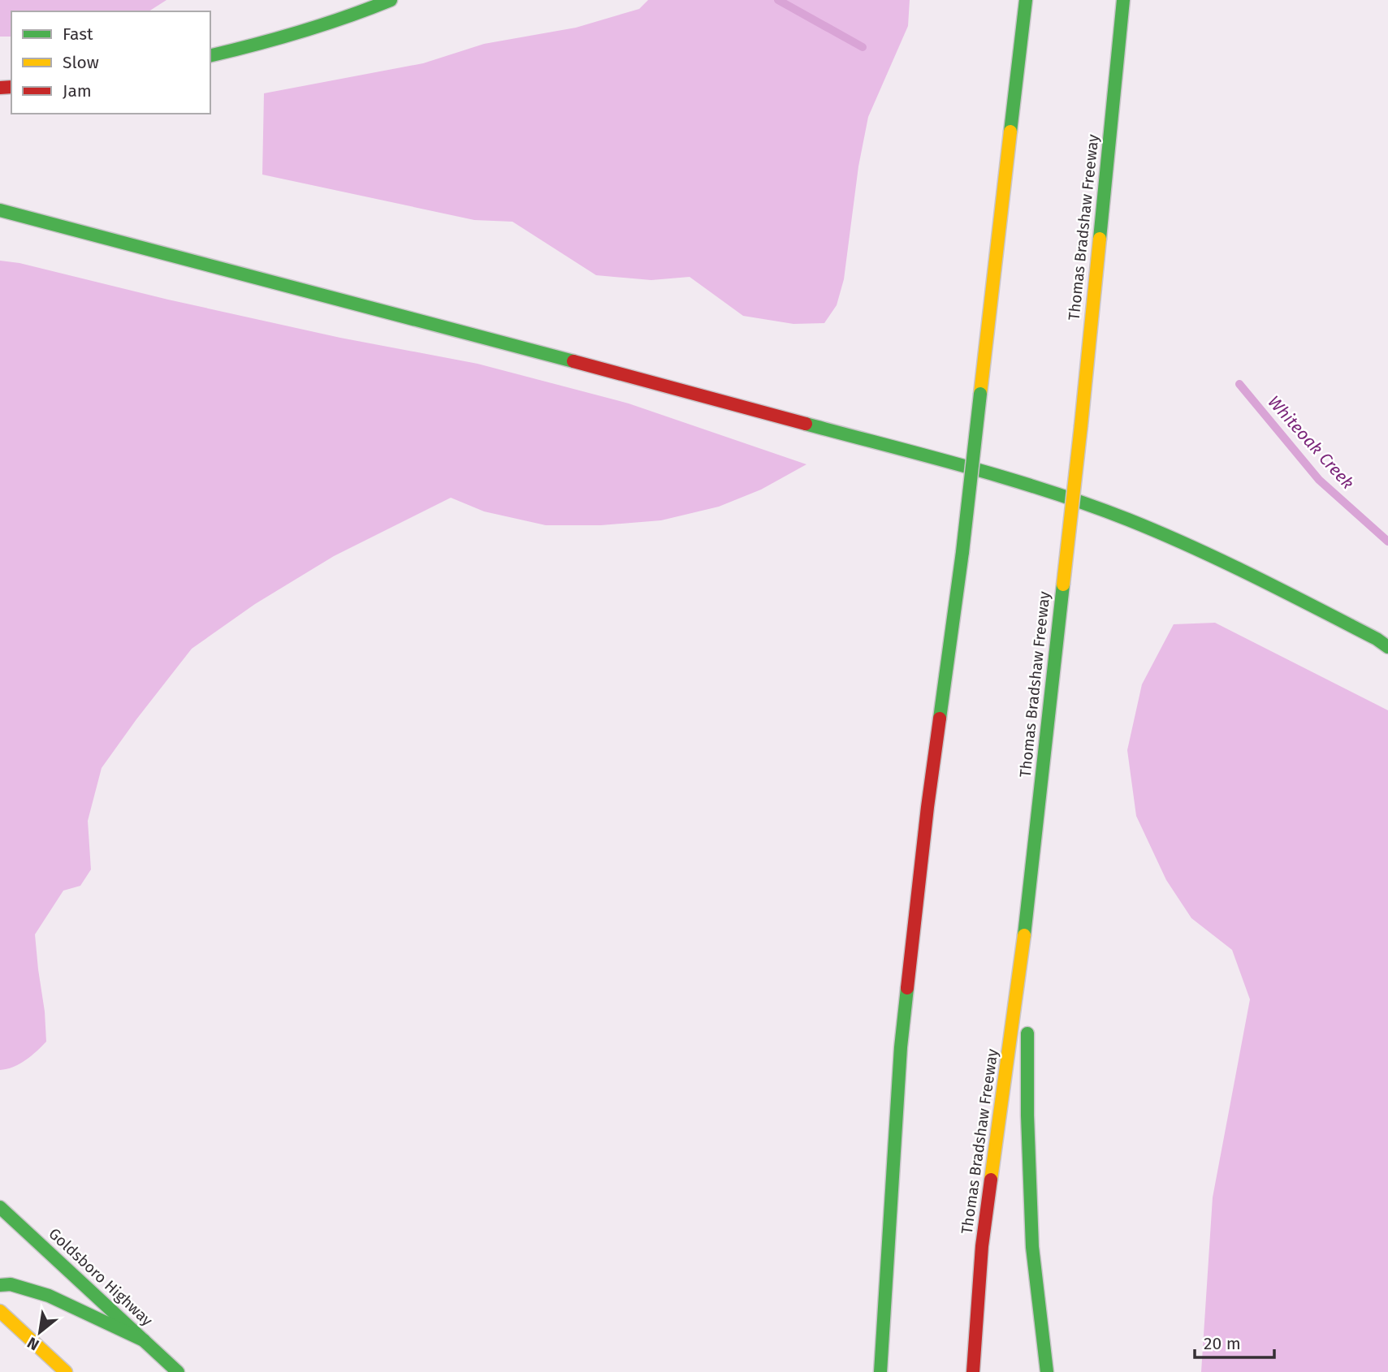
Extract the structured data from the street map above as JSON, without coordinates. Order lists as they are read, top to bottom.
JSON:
{
  "streets": {
    "main road": ["Thomas Bradshaw Freeway", "Goldsboro Highway"]
  },
  "water": ["Whiteoak Creek"],
  "legend": ["Fast", "Slow", "Jam"],
  "scale_bar": "20 m",
  "north": "bottom left"
}
